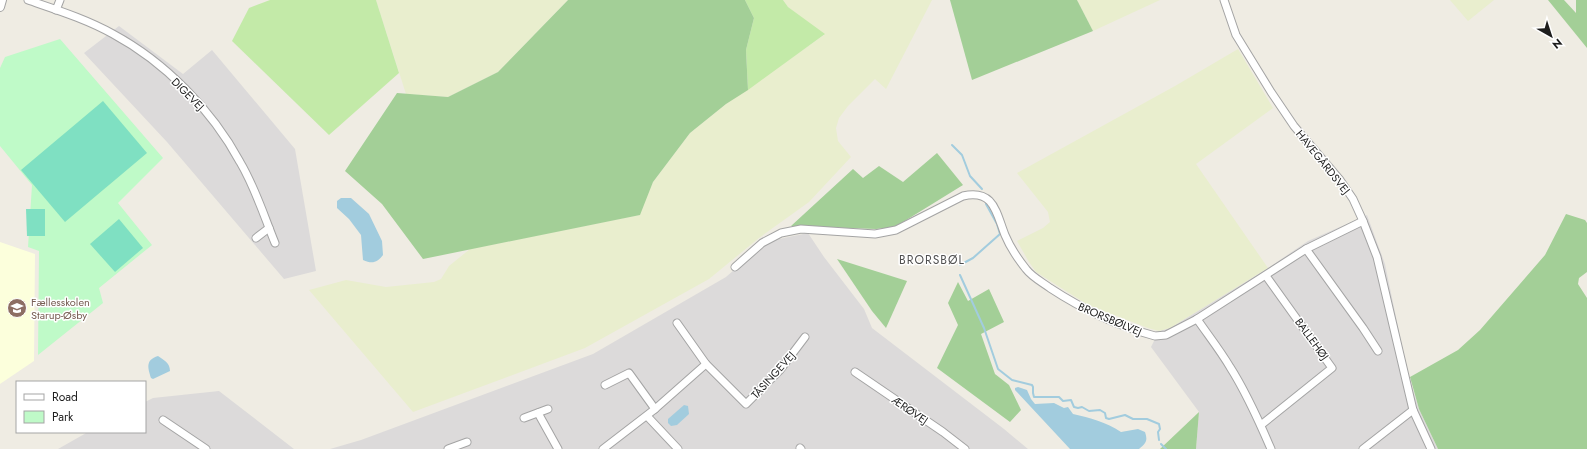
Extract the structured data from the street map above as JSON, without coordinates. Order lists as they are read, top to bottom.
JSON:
{
  "streets": {
    "street": [
      "DIGEVEJ",
      "HAVEGÅRDSVEJ",
      "BRORSBØLVEJ",
      "BALLEHØJ",
      "TÅSINGEVEJ",
      "ÆRØVEJ"
    ]
  },
  "crossings": [
    ["HAVEGÅRDSVEJ", "BRORSBØLVEJ"],
    ["BRORSBØLVEJ", "BALLEHØJ"]
  ],
  "districts": ["BRORSBØL"],
  "places": {
    "school or university": ["Fællesskolen Starup-Øsby"]
  },
  "legend": ["Road", "Park"],
  "north": "bottom right"
}
